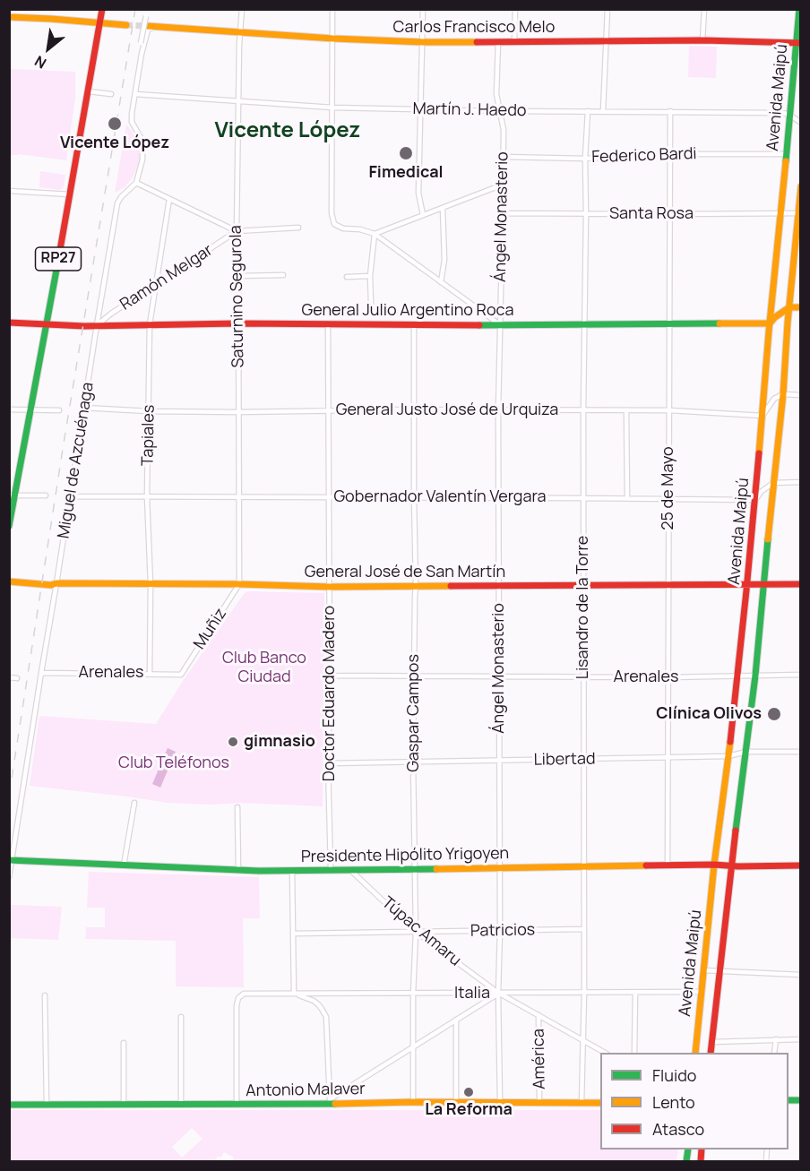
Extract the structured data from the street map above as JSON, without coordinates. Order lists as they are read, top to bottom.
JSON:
{
  "streets": {
    "street": [
      "Carlos Francisco Melo",
      "Avenida Maipú",
      "Martín J. Haedo",
      "Federico Bardi",
      "Santa Rosa",
      "Ángel Monasterio",
      "RP27",
      "Ramón Melgar",
      "Saturnino Segurola",
      "General Julio Argentino Roca",
      "General Justo José de Urquiza",
      "Tapiales",
      "Miguel de Azcuénaga",
      "25 de Mayo",
      "Gobernador Valentín Vergara",
      "General José de San Martín",
      "Lisandro de la Torre",
      "Muñiz",
      "Arenales",
      "Doctor Eduardo Madero",
      "Gaspar Campos",
      "Libertad",
      "Presidente Hipólito Yrigoyen",
      "Patricios",
      "Túpac Amaru",
      "Italia",
      "América",
      "Antonio Malaver"
    ]
  },
  "crossings": [
    ["Carlos Francisco Melo", "Avenida Maipú"],
    ["Carlos Francisco Melo", "Ángel Monasterio"],
    ["Carlos Francisco Melo", "Saturnino Segurola"],
    ["Carlos Francisco Melo", "Miguel de Azcuénaga"],
    ["Avenida Maipú", "Martín J. Haedo"],
    ["Avenida Maipú", "Federico Bardi"],
    ["Avenida Maipú", "Santa Rosa"],
    ["Avenida Maipú", "General Julio Argentino Roca"],
    ["Avenida Maipú", "General Justo José de Urquiza"],
    ["Avenida Maipú", "Gobernador Valentín Vergara"],
    ["Avenida Maipú", "General José de San Martín"],
    ["Avenida Maipú", "Arenales"],
    ["Avenida Maipú", "Libertad"],
    ["Avenida Maipú", "Presidente Hipólito Yrigoyen"],
    ["Avenida Maipú", "Italia"],
    ["Martín J. Haedo", "Ángel Monasterio"],
    ["Martín J. Haedo", "Saturnino Segurola"],
    ["Martín J. Haedo", "Miguel de Azcuénaga"],
    ["Martín J. Haedo", "25 de Mayo"],
    ["Martín J. Haedo", "Lisandro de la Torre"],
    ["Federico Bardi", "Ángel Monasterio"],
    ["Federico Bardi", "25 de Mayo"],
    ["Federico Bardi", "Lisandro de la Torre"],
    ["Santa Rosa", "Ángel Monasterio"],
    ["Santa Rosa", "25 de Mayo"],
    ["Santa Rosa", "Lisandro de la Torre"],
    ["Ángel Monasterio", "General Julio Argentino Roca"],
    ["Ángel Monasterio", "General Justo José de Urquiza"],
    ["Ángel Monasterio", "Gobernador Valentín Vergara"],
    ["Ángel Monasterio", "General José de San Martín"],
    ["Ángel Monasterio", "Arenales"],
    ["Ángel Monasterio", "Libertad"],
    ["Ángel Monasterio", "Presidente Hipólito Yrigoyen"],
    ["Ángel Monasterio", "Patricios"],
    ["Ángel Monasterio", "Túpac Amaru"],
    ["Ángel Monasterio", "Italia"],
    ["Ángel Monasterio", "Antonio Malaver"],
    ["RP27", "General Julio Argentino Roca"],
    ["Ramón Melgar", "Saturnino Segurola"],
    ["Ramón Melgar", "General Julio Argentino Roca"],
    ["Ramón Melgar", "Tapiales"],
    ["Ramón Melgar", "Miguel de Azcuénaga"],
    ["Saturnino Segurola", "General Julio Argentino Roca"],
    ["Saturnino Segurola", "General Justo José de Urquiza"],
    ["Saturnino Segurola", "Gobernador Valentín Vergara"],
    ["Saturnino Segurola", "General José de San Martín"],
    ["Saturnino Segurola", "Muñiz"],
    ["General Julio Argentino Roca", "Tapiales"],
    ["General Julio Argentino Roca", "Miguel de Azcuénaga"],
    ["General Julio Argentino Roca", "25 de Mayo"],
    ["General Julio Argentino Roca", "Lisandro de la Torre"],
    ["General Julio Argentino Roca", "Doctor Eduardo Madero"],
    ["General Julio Argentino Roca", "Gaspar Campos"],
    ["General Justo José de Urquiza", "Tapiales"],
    ["General Justo José de Urquiza", "Miguel de Azcuénaga"],
    ["General Justo José de Urquiza", "25 de Mayo"],
    ["General Justo José de Urquiza", "Lisandro de la Torre"],
    ["General Justo José de Urquiza", "Doctor Eduardo Madero"],
    ["General Justo José de Urquiza", "Gaspar Campos"],
    ["Tapiales", "Gobernador Valentín Vergara"],
    ["Tapiales", "General José de San Martín"],
    ["Tapiales", "Arenales"],
    ["Miguel de Azcuénaga", "Gobernador Valentín Vergara"],
    ["Miguel de Azcuénaga", "General José de San Martín"],
    ["Miguel de Azcuénaga", "Arenales"],
    ["Miguel de Azcuénaga", "Presidente Hipólito Yrigoyen"],
    ["25 de Mayo", "Gobernador Valentín Vergara"],
    ["25 de Mayo", "General José de San Martín"],
    ["25 de Mayo", "Arenales"],
    ["25 de Mayo", "Libertad"],
    ["25 de Mayo", "Presidente Hipólito Yrigoyen"],
    ["Gobernador Valentín Vergara", "Lisandro de la Torre"],
    ["Gobernador Valentín Vergara", "Doctor Eduardo Madero"],
    ["Gobernador Valentín Vergara", "Gaspar Campos"],
    ["General José de San Martín", "Lisandro de la Torre"],
    ["General José de San Martín", "Muñiz"],
    ["General José de San Martín", "Doctor Eduardo Madero"],
    ["General José de San Martín", "Gaspar Campos"],
    ["Lisandro de la Torre", "Arenales"],
    ["Lisandro de la Torre", "Libertad"],
    ["Lisandro de la Torre", "Presidente Hipólito Yrigoyen"],
    ["Lisandro de la Torre", "Patricios"],
    ["Lisandro de la Torre", "Túpac Amaru"],
    ["Lisandro de la Torre", "Italia"],
    ["Lisandro de la Torre", "Antonio Malaver"],
    ["Muñiz", "Arenales"],
    ["Arenales", "Doctor Eduardo Madero"],
    ["Arenales", "Gaspar Campos"],
    ["Doctor Eduardo Madero", "Libertad"],
    ["Doctor Eduardo Madero", "Presidente Hipólito Yrigoyen"],
    ["Gaspar Campos", "Libertad"],
    ["Gaspar Campos", "Presidente Hipólito Yrigoyen"],
    ["Gaspar Campos", "Patricios"],
    ["Gaspar Campos", "Túpac Amaru"],
    ["Gaspar Campos", "Italia"],
    ["Gaspar Campos", "Antonio Malaver"],
    ["Presidente Hipólito Yrigoyen", "Túpac Amaru"],
    ["Patricios", "Túpac Amaru"],
    ["Túpac Amaru", "Italia"],
    ["Túpac Amaru", "América"],
    ["Italia", "Antonio Malaver"],
    ["América", "Antonio Malaver"]
  ],
  "districts": ["Vicente López"],
  "parks": ["Club Banco Ciudad", "Club Teléfonos"],
  "places": [
    "Vicente López",
    "Fimedical",
    "Clínica Olivos",
    "gimnasio",
    "La Reforma"
  ],
  "legend": ["Fluido", "Lento", "Atasco"],
  "north": "bottom left"
}
